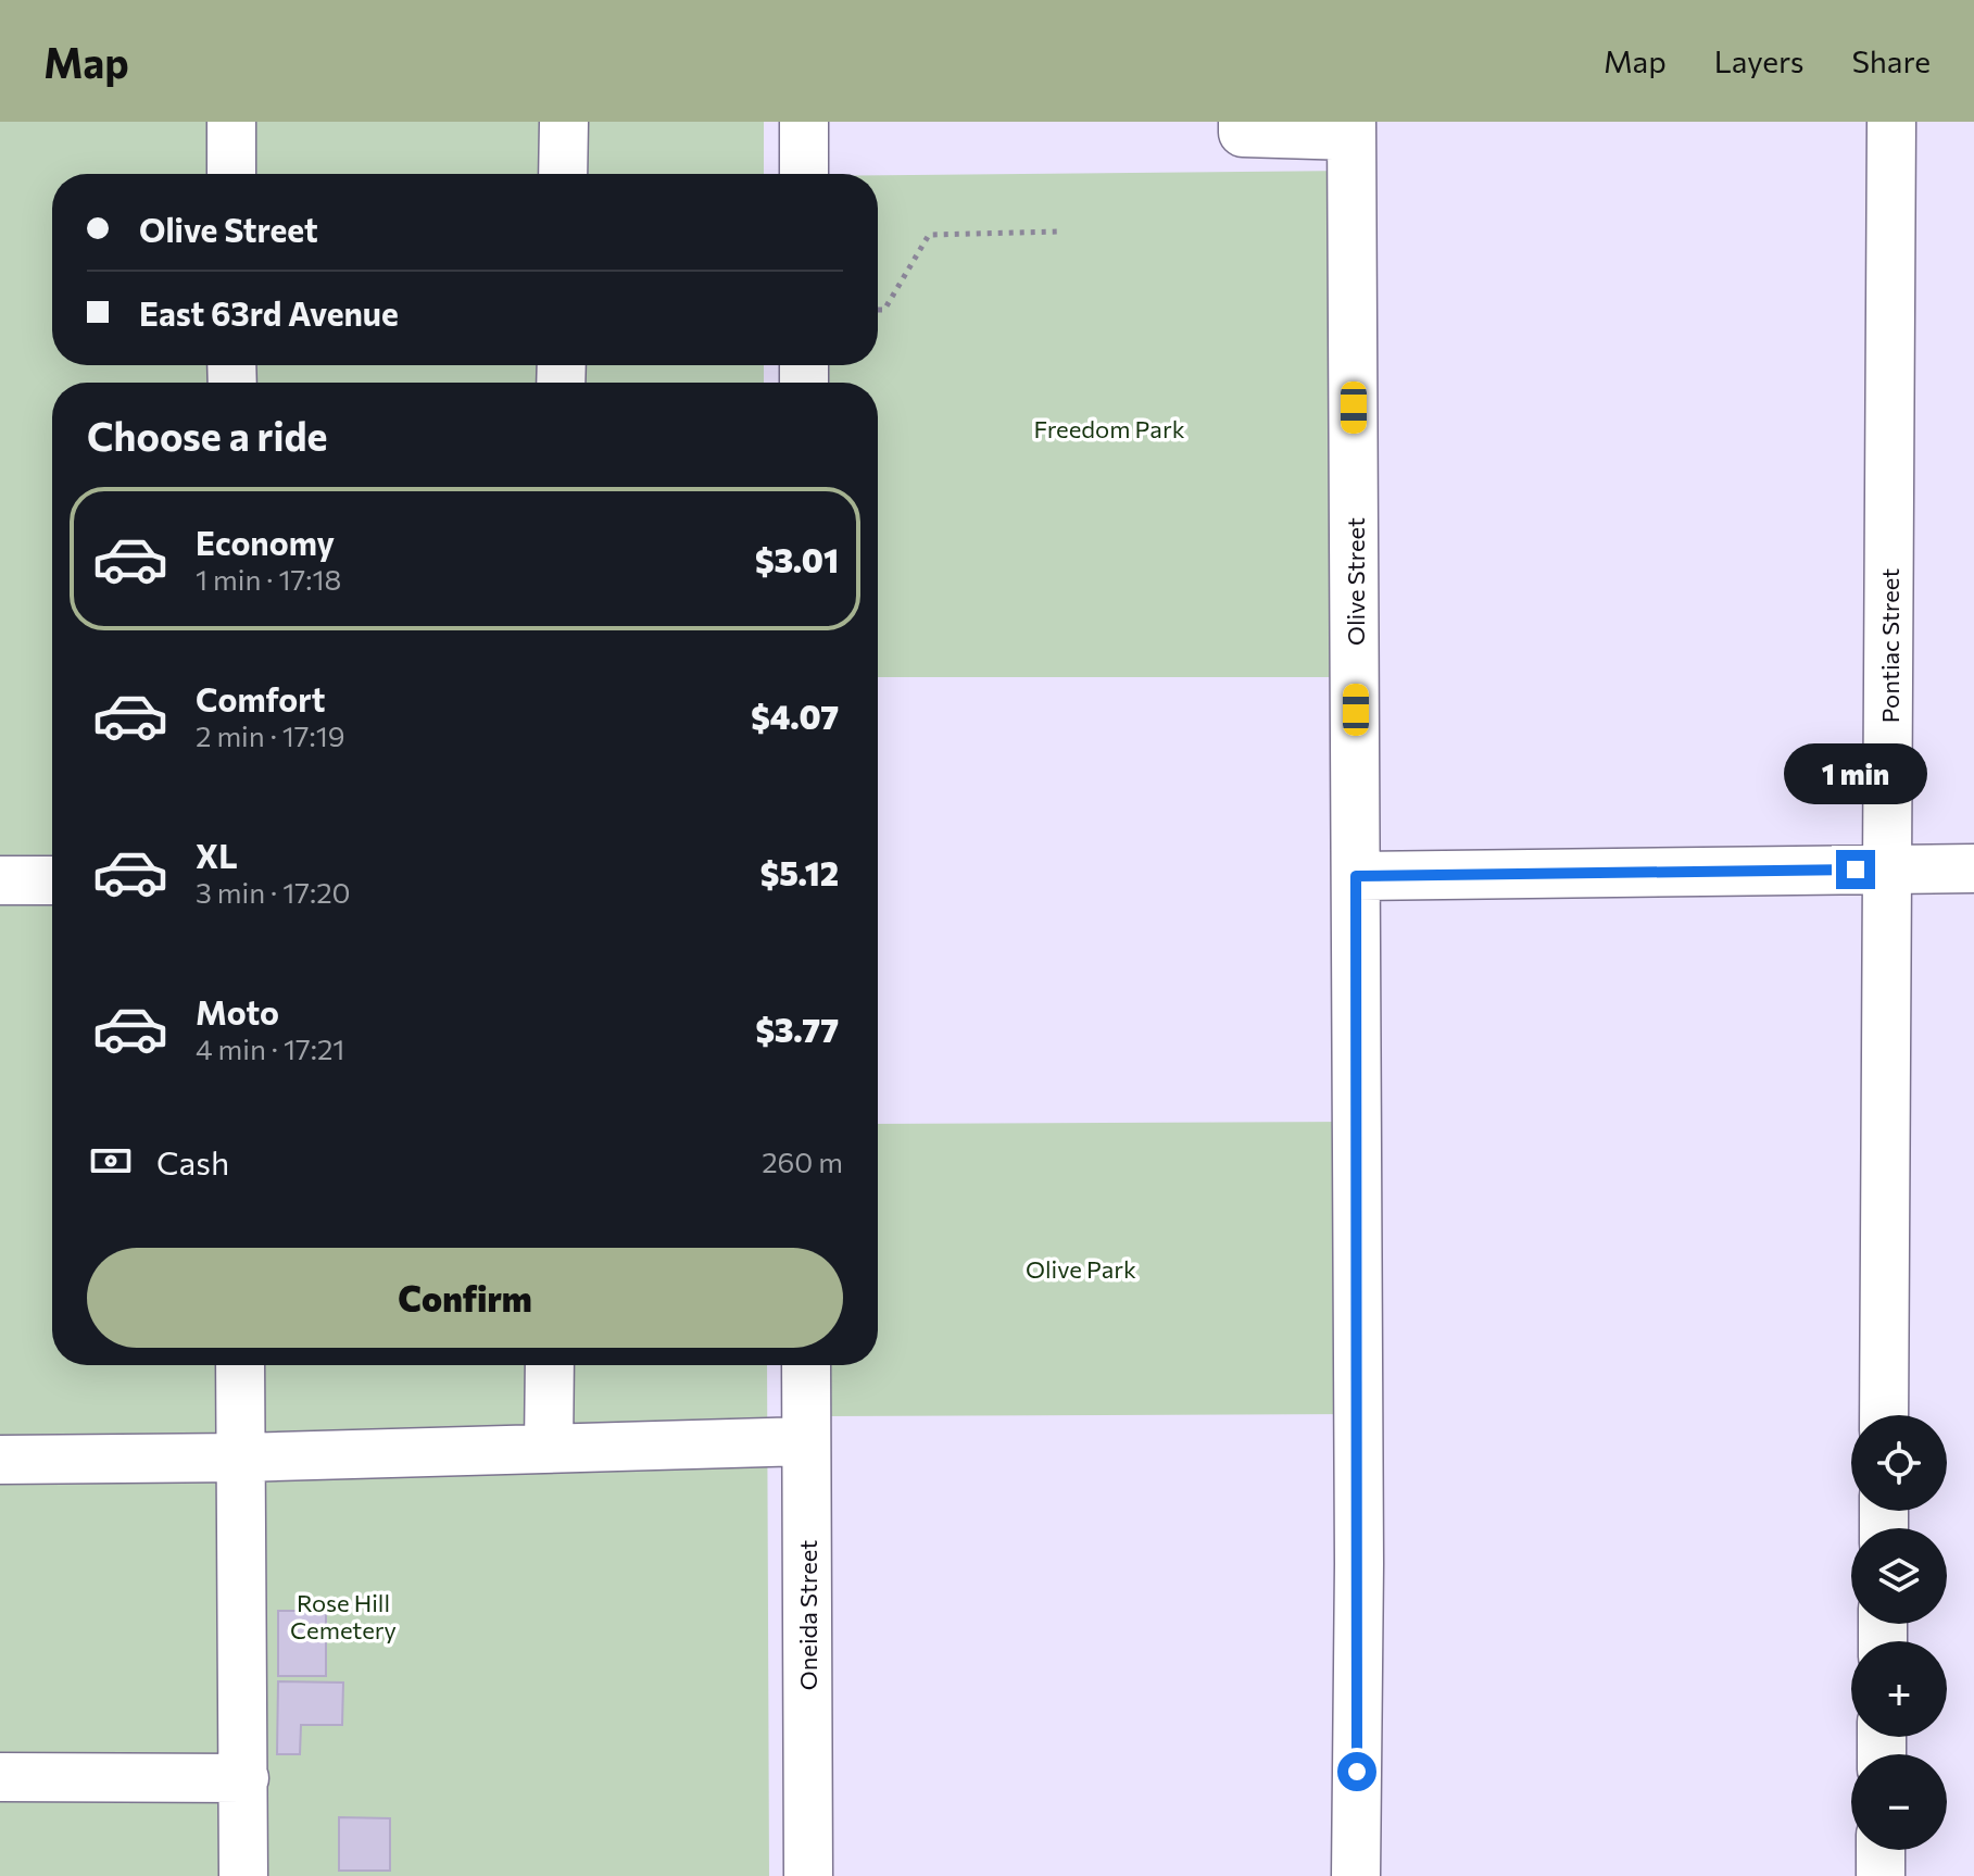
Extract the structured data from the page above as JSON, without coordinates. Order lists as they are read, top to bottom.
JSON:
{
  "streets": {
    "street": ["Olive Street", "Pontiac Street", "Oneida Street"]
  },
  "parks": ["Freedom Park", "Olive Park", "Rose Hill Cemetery"],
  "page": {
    "header": "Map",
    "nav": ["Map", "Layers", "Share"],
    "banner": ["Olive Street", "East 63rd Avenue"],
    "heading": "Choose a ride",
    "list": [
      {
        "name": "Economy",
        "note": "1 min · 17:18",
        "value": "$3.01"
      },
      {
        "name": "Comfort",
        "note": "2 min · 17:19",
        "value": "$4.07"
      },
      {
        "name": "XL",
        "note": "3 min · 17:20",
        "value": "$5.12"
      },
      {
        "name": "Moto",
        "note": "4 min · 17:21",
        "value": "$3.77"
      }
    ],
    "bubble": "1 min",
    "pay": ["Cash", "260 m"],
    "buttons": "Confirm",
    "map_buttons": ["+", "−"]
  }
}
